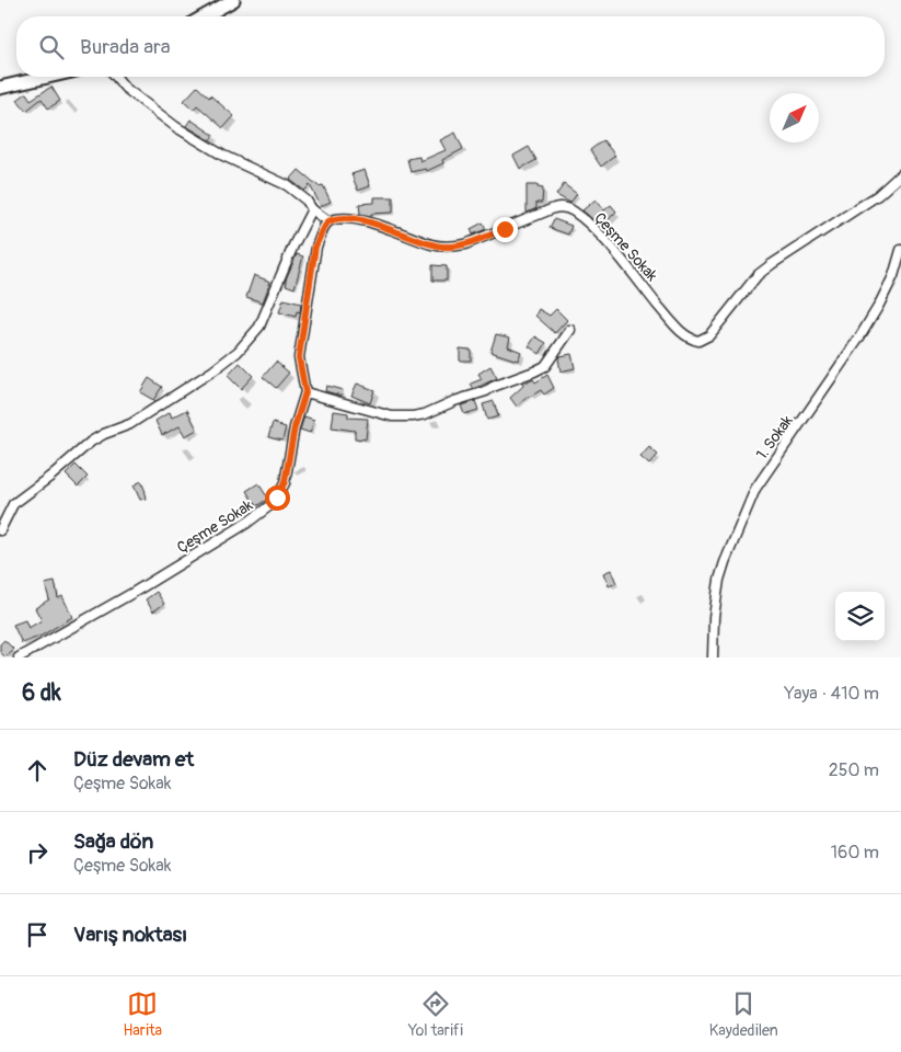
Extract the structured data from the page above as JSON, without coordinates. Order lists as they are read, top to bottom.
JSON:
{
  "streets": {
    "street": ["Çeşme Sokak", "1. Sokak"]
  },
  "north": "top right",
  "page": {
    "search": "Burada ara",
    "heading": ["6 dk", "Yaya · 410 m"],
    "list": [
      ["Düz devam et", "Çeşme Sokak", "250 m"],
      ["Sağa dön", "Çeşme Sokak", "160 m"],
      "Varış noktası"
    ],
    "nav": ["Harita", "Yol tarifi", "Kaydedilen"]
  }
}
